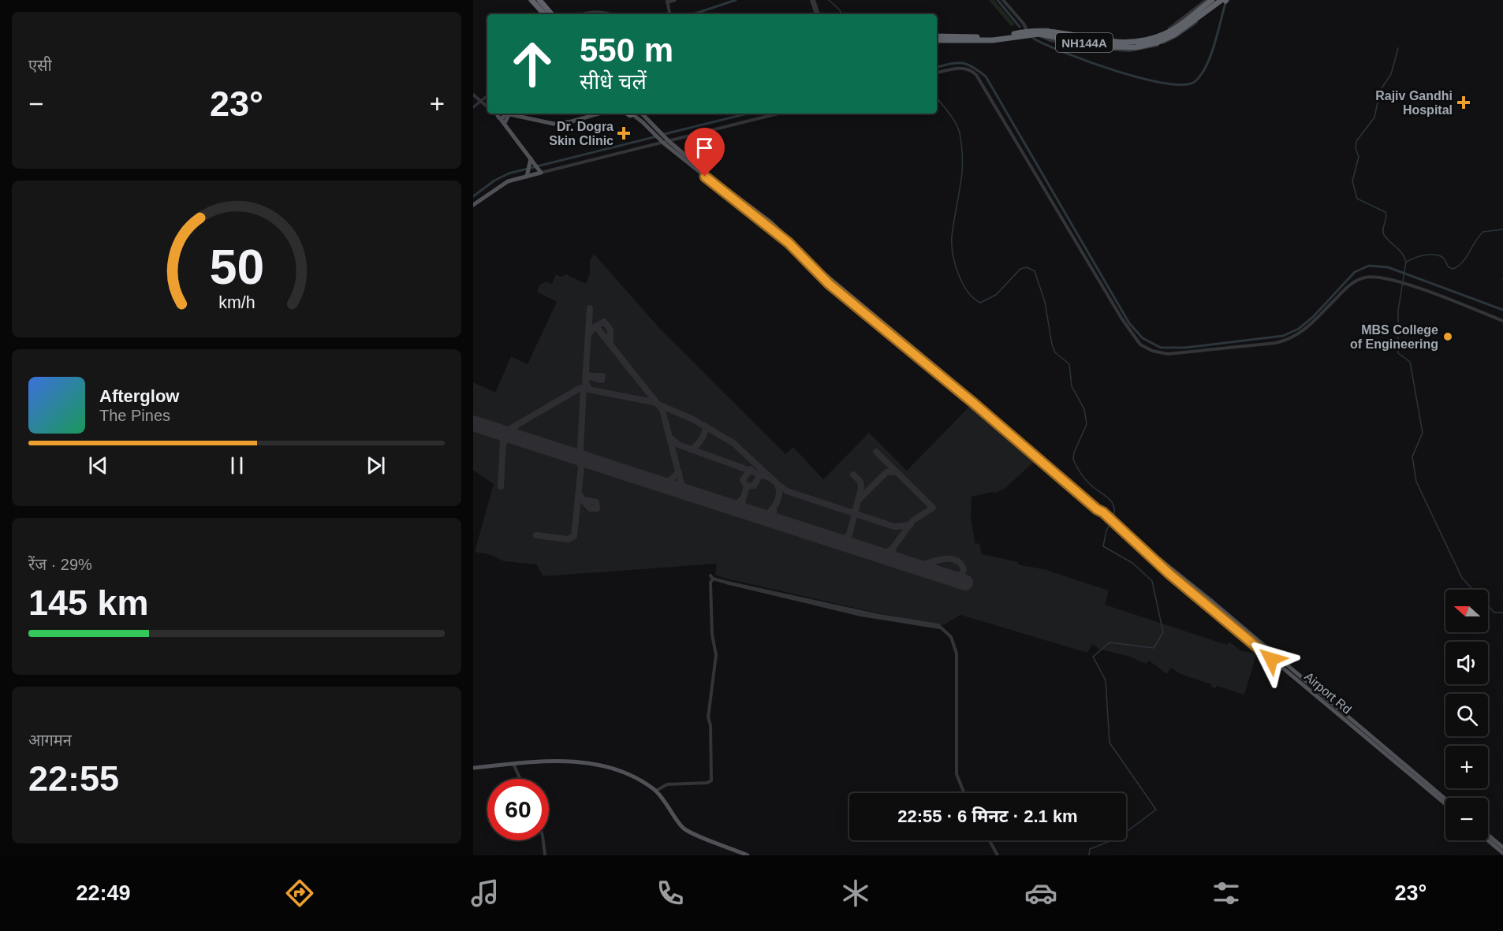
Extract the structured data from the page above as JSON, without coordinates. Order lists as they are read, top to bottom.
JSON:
{
  "streets": {
    "highway": ["NH144A"],
    "main road": ["Airport Rd"]
  },
  "places": {
    "health": ["Rajiv Gandhi Hospital", "Dr. Dogra Skin Clinic"],
    "other": ["MBS College of Engineering"]
  },
  "north": "left",
  "page": {
    "tile": [
      "एसी",
      ["रेंज · 29%", "145 km"],
      ["आगमन", "22:55"]
    ],
    "turn": ["550 m", "सीधे चलें"],
    "heat": ["−", "23°", "+"],
    "song": ["Afterglow", "The Pines"],
    "map_buttons": ["+", "−"],
    "limit": "60",
    "trip": "22:55 · 6 मिनट · 2.1 km",
    "tabs": ["22:49", "23°"],
    "gauge": ["50", "km/h"]
  }
}
